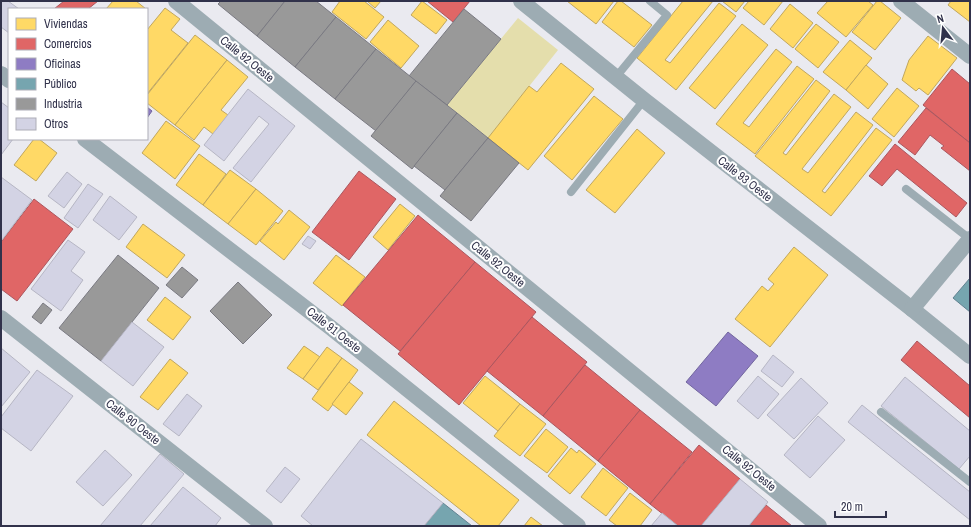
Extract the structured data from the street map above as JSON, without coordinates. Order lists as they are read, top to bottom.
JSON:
{
  "streets": {
    "street": [
      "Calle 92 Oeste",
      "Calle 93 Oeste",
      "Calle 91 Oeste",
      "Calle 90 Oeste"
    ]
  },
  "legend": [
    "Viviendas",
    "Comercios",
    "Oficinas",
    "Público",
    "Industria",
    "Otros"
  ],
  "scale_bar": "20 m",
  "north": "top"
}
